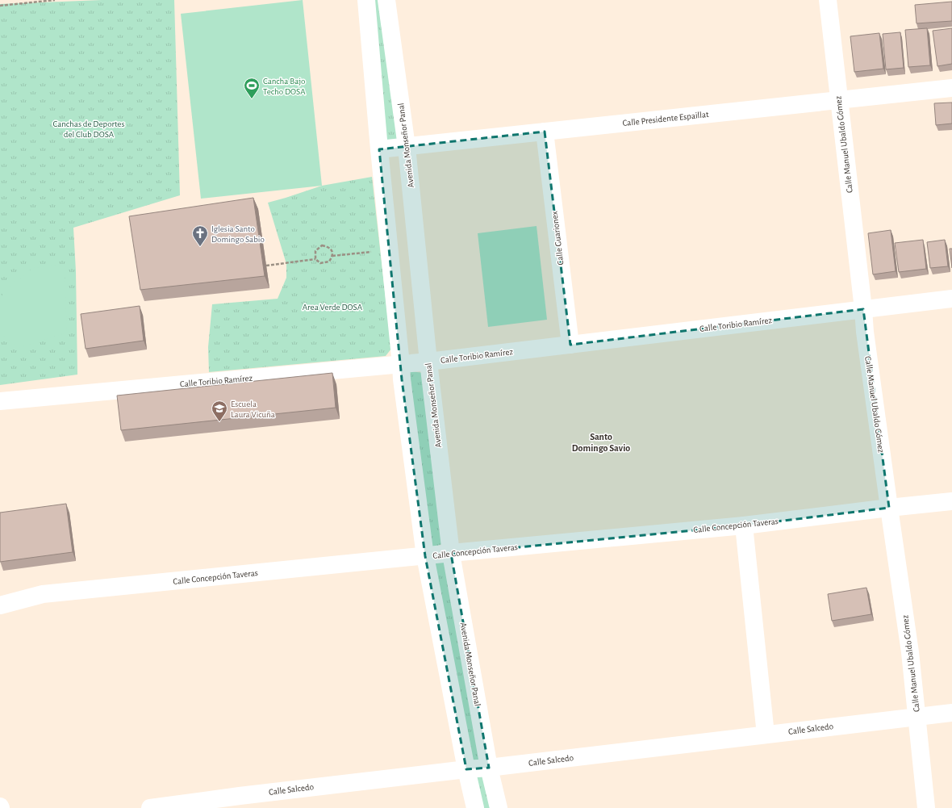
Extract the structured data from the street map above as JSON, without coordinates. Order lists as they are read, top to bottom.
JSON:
{
  "streets": {
    "street": [
      "Calle Presidente Espaillat",
      "Calle Manuel Ubaldo Gómez",
      "Avenida Monseñor Panal",
      "Calle Guarionex",
      "Calle Toribio Ramírez",
      "Calle Concepción Taveras",
      "Calle Salcedo"
    ]
  },
  "crossings": [
    ["Calle Presidente Espaillat", "Calle Manuel Ubaldo Gómez"],
    ["Calle Presidente Espaillat", "Avenida Monseñor Panal"],
    ["Calle Presidente Espaillat", "Calle Guarionex"],
    ["Calle Manuel Ubaldo Gómez", "Calle Toribio Ramírez"],
    ["Calle Manuel Ubaldo Gómez", "Calle Concepción Taveras"],
    ["Calle Manuel Ubaldo Gómez", "Calle Salcedo"],
    ["Avenida Monseñor Panal", "Calle Toribio Ramírez"],
    ["Avenida Monseñor Panal", "Calle Concepción Taveras"],
    ["Avenida Monseñor Panal", "Calle Salcedo"],
    ["Calle Guarionex", "Calle Toribio Ramírez"]
  ],
  "districts": ["Santo Domingo Savio"],
  "parks": ["Canchas de Deportes del Club DOSA", "Area Verde DOSA"],
  "places": {
    "sports": ["Cancha Bajo Techo DOSA"],
    "church": ["Iglesia Santo Domingo Sabio"],
    "school or university": ["Escuela Laura Vicuña"]
  }
}
